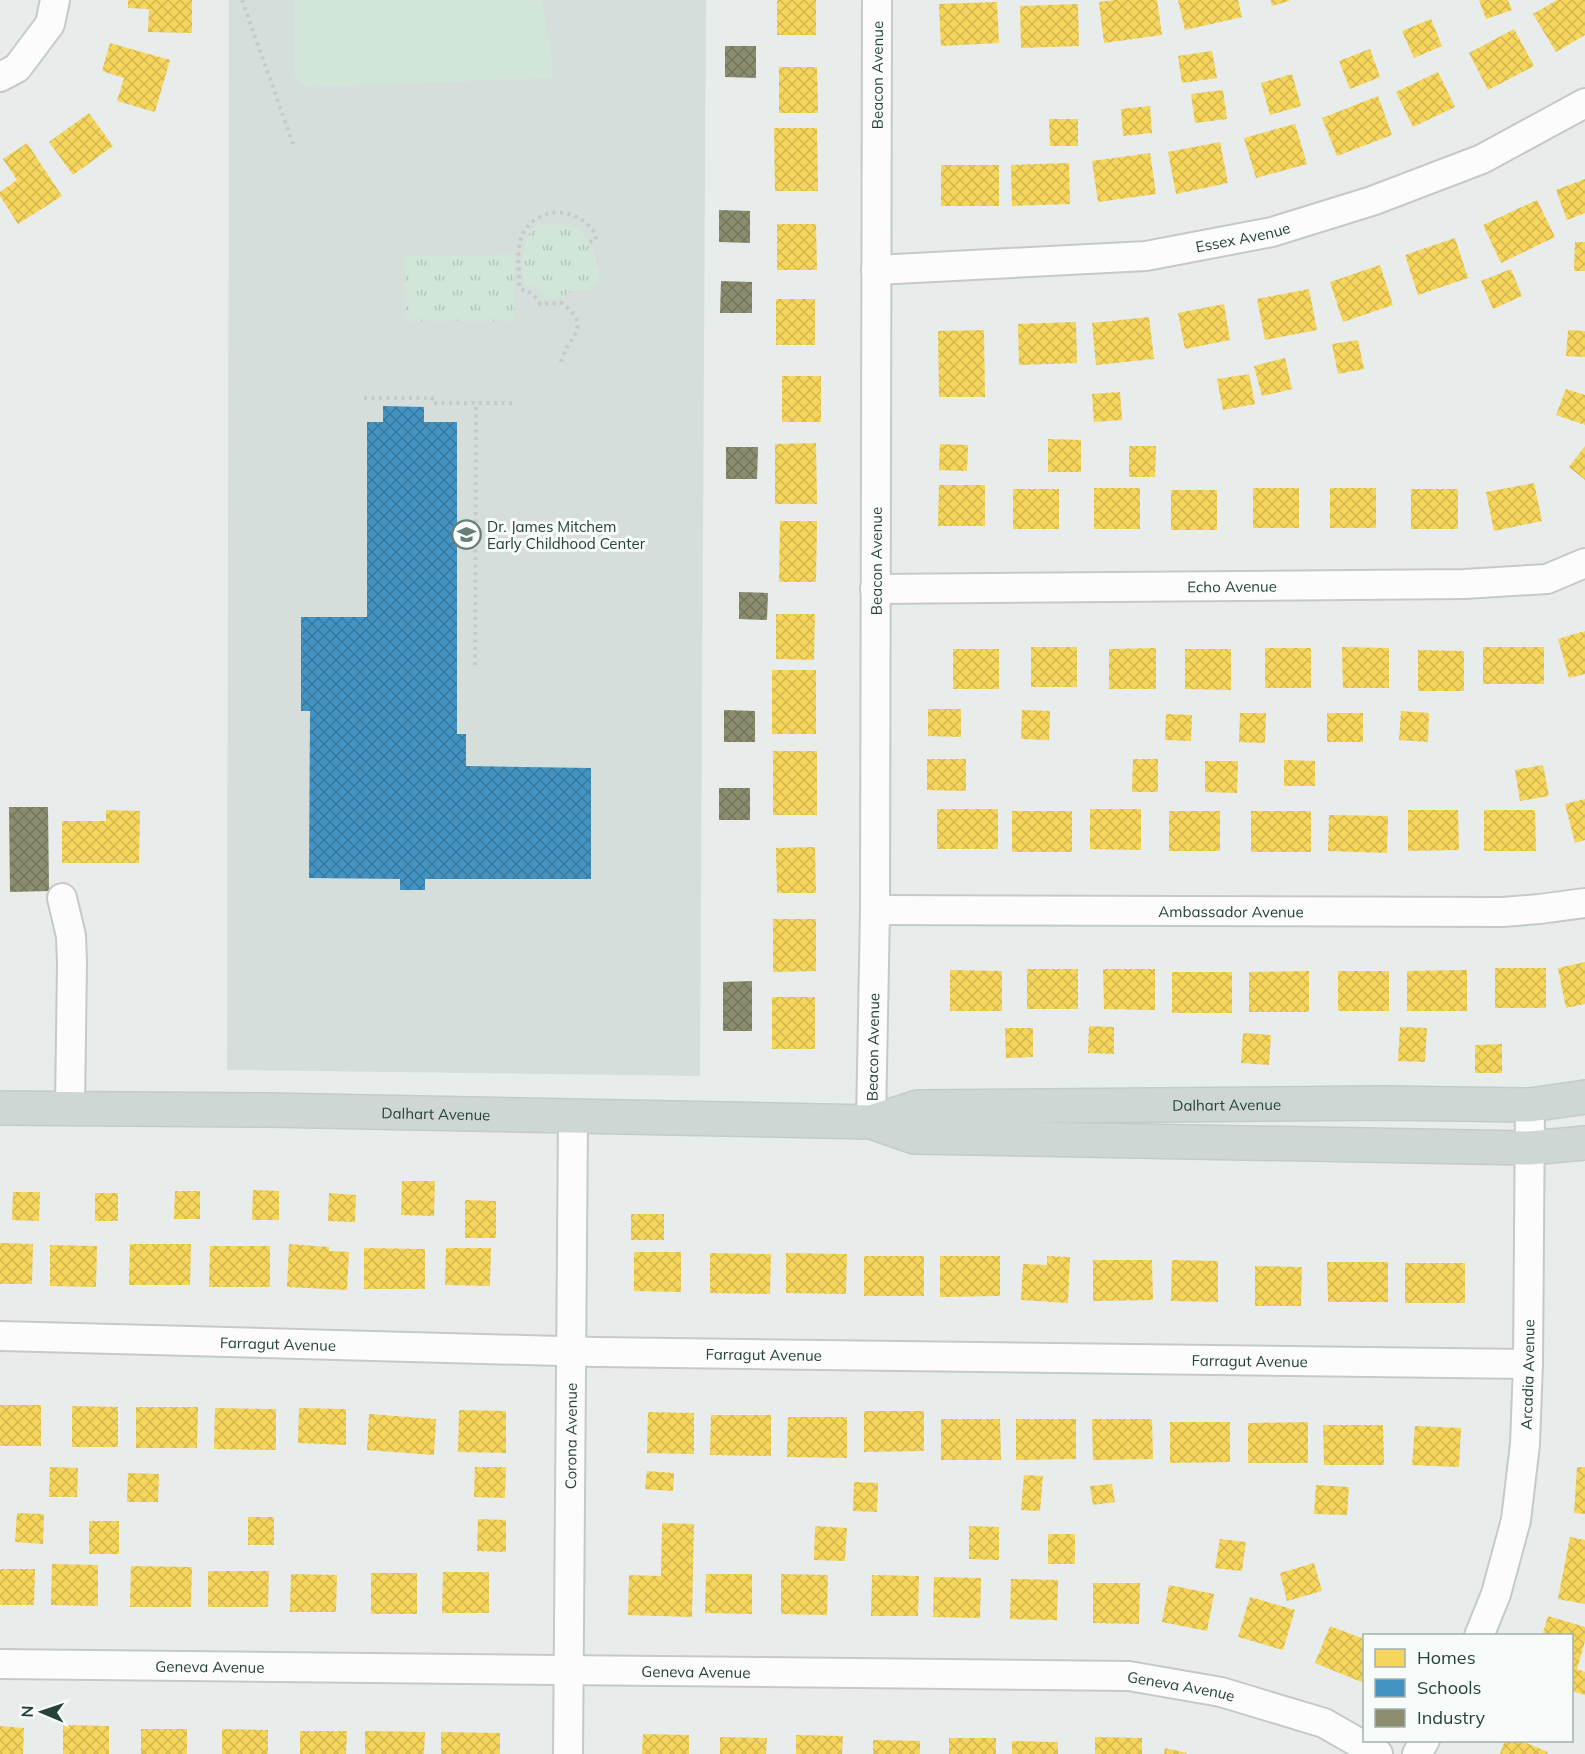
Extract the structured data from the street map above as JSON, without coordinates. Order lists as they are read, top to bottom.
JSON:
{
  "streets": {
    "main road": ["Dalhart Avenue"],
    "street": [
      "Beacon Avenue",
      "Essex Avenue",
      "Echo Avenue",
      "Ambassador Avenue",
      "Farragut Avenue",
      "Arcadia Avenue",
      "Corona Avenue",
      "Geneva Avenue"
    ]
  },
  "crossings": [
    ["Beacon Avenue", "Essex Avenue"],
    ["Beacon Avenue", "Echo Avenue"],
    ["Beacon Avenue", "Ambassador Avenue"],
    ["Beacon Avenue", "Dalhart Avenue"],
    ["Dalhart Avenue", "Arcadia Avenue"],
    ["Dalhart Avenue", "Corona Avenue"],
    ["Farragut Avenue", "Arcadia Avenue"],
    ["Farragut Avenue", "Corona Avenue"],
    ["Corona Avenue", "Geneva Avenue"]
  ],
  "places": {
    "school or university": ["Dr. James Mitchem Early Childhood Center"]
  },
  "legend": ["Homes", "Schools", "Industry"],
  "north": "left"
}
